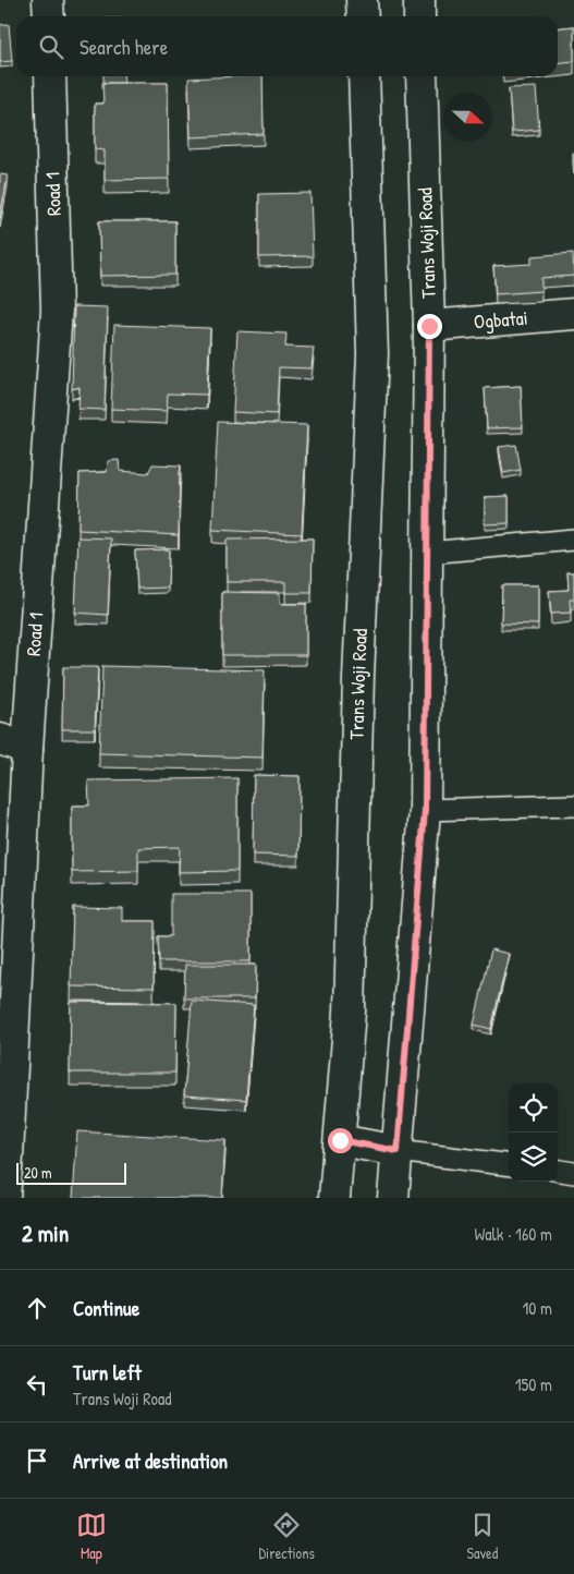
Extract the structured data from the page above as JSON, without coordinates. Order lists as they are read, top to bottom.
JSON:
{
  "streets": {
    "main road": ["Road 1", "Trans Woji Road", "Ogbatai"]
  },
  "crossings": [
    ["Trans Woji Road", "Ogbatai"]
  ],
  "scale_bar": "20 m",
  "north": "right",
  "page": {
    "search": "Search here",
    "scale": "20 m",
    "heading": ["2 min", "Walk · 160 m"],
    "list": [
      ["Continue", "10 m"],
      ["Turn left", "Trans Woji Road", "150 m"],
      "Arrive at destination"
    ],
    "nav": ["Map", "Directions", "Saved"]
  }
}
